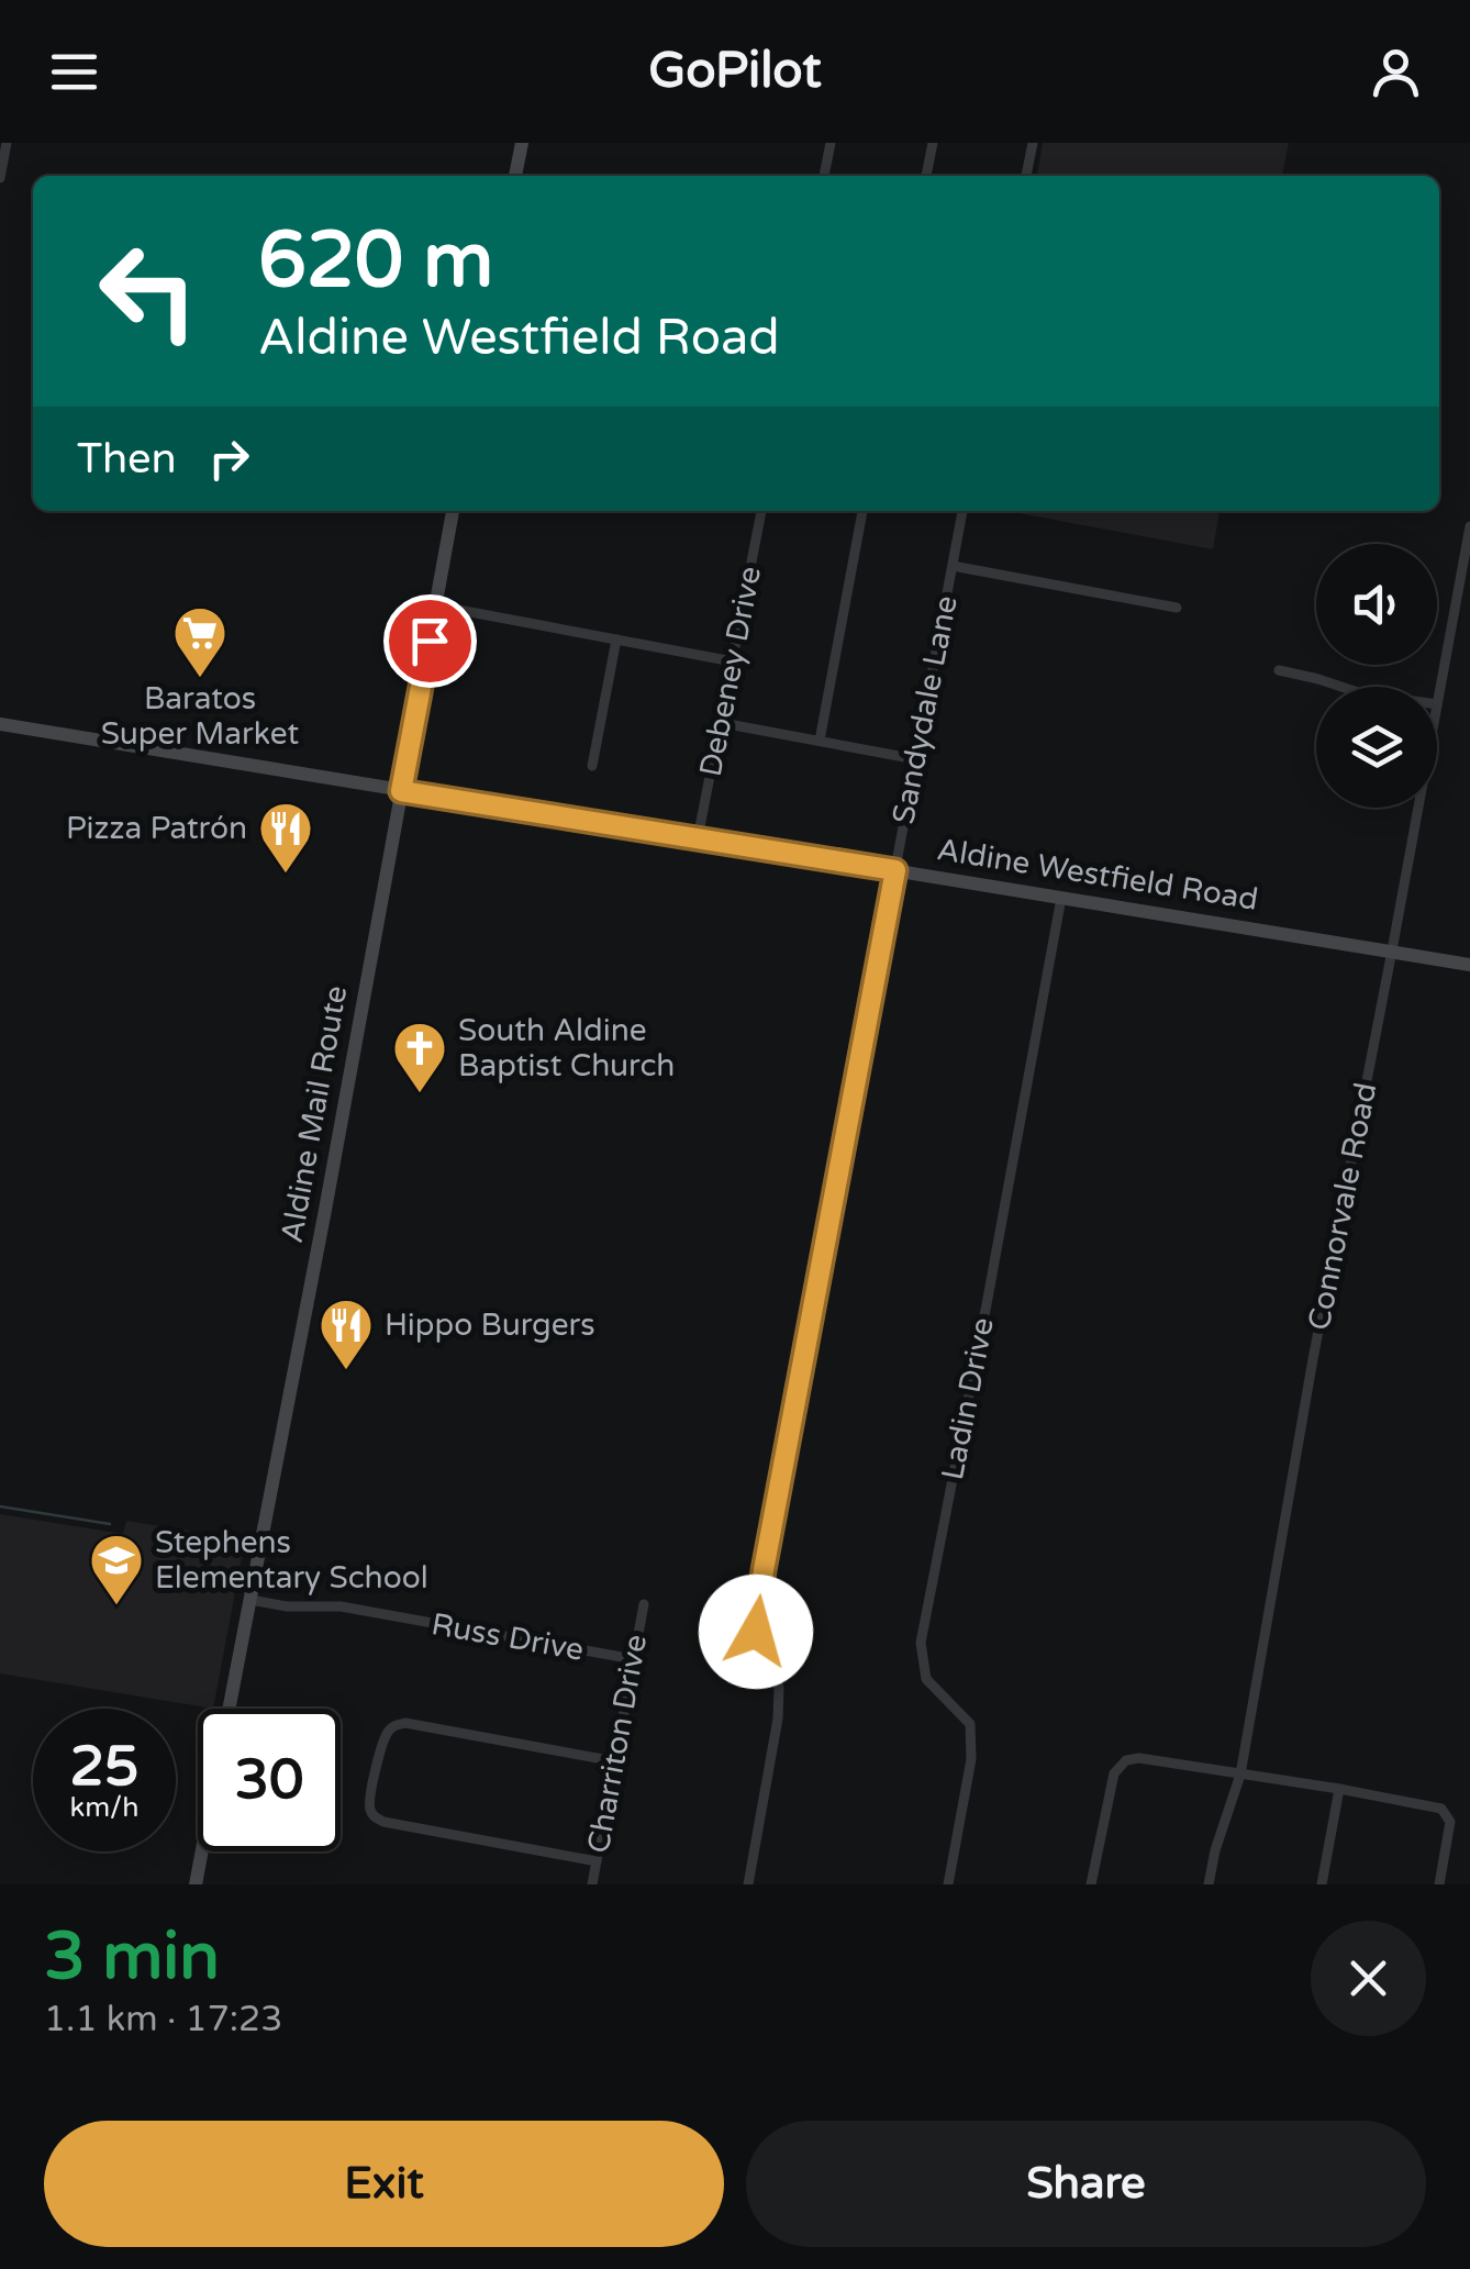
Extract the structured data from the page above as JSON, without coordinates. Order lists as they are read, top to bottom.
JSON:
{
  "streets": {
    "main road": ["Aldine Westfield Road", "Aldine Mail Route"],
    "street": [
      "Debeney Drive",
      "Sandydale Lane",
      "Connorvale Road",
      "Ladin Drive",
      "Russ Drive",
      "Charriton Drive"
    ]
  },
  "crossings": [
    ["Debeney Drive", "Aldine Westfield Road"],
    ["Sandydale Lane", "Aldine Westfield Road"],
    ["Aldine Westfield Road", "Aldine Mail Route"],
    ["Aldine Westfield Road", "Connorvale Road"],
    ["Aldine Westfield Road", "Ladin Drive"],
    ["Aldine Mail Route", "Russ Drive"],
    ["Russ Drive", "Charriton Drive"]
  ],
  "places": {
    "supermarket": ["Baratos Super Market"],
    "restaurant": ["Pizza Patrón", "Hippo Burgers"],
    "church": ["South Aldine Baptist Church"],
    "school or university": ["Stephens Elementary School"]
  },
  "page": {
    "header": "GoPilot",
    "turn": ["620 m", "Aldine Westfield Road"],
    "then": "Then",
    "speed": "25 km/h",
    "limit": "30",
    "heading": ["3 min", "1.1 km · 17:23"],
    "buttons": ["Exit", "Share"]
  }
}
